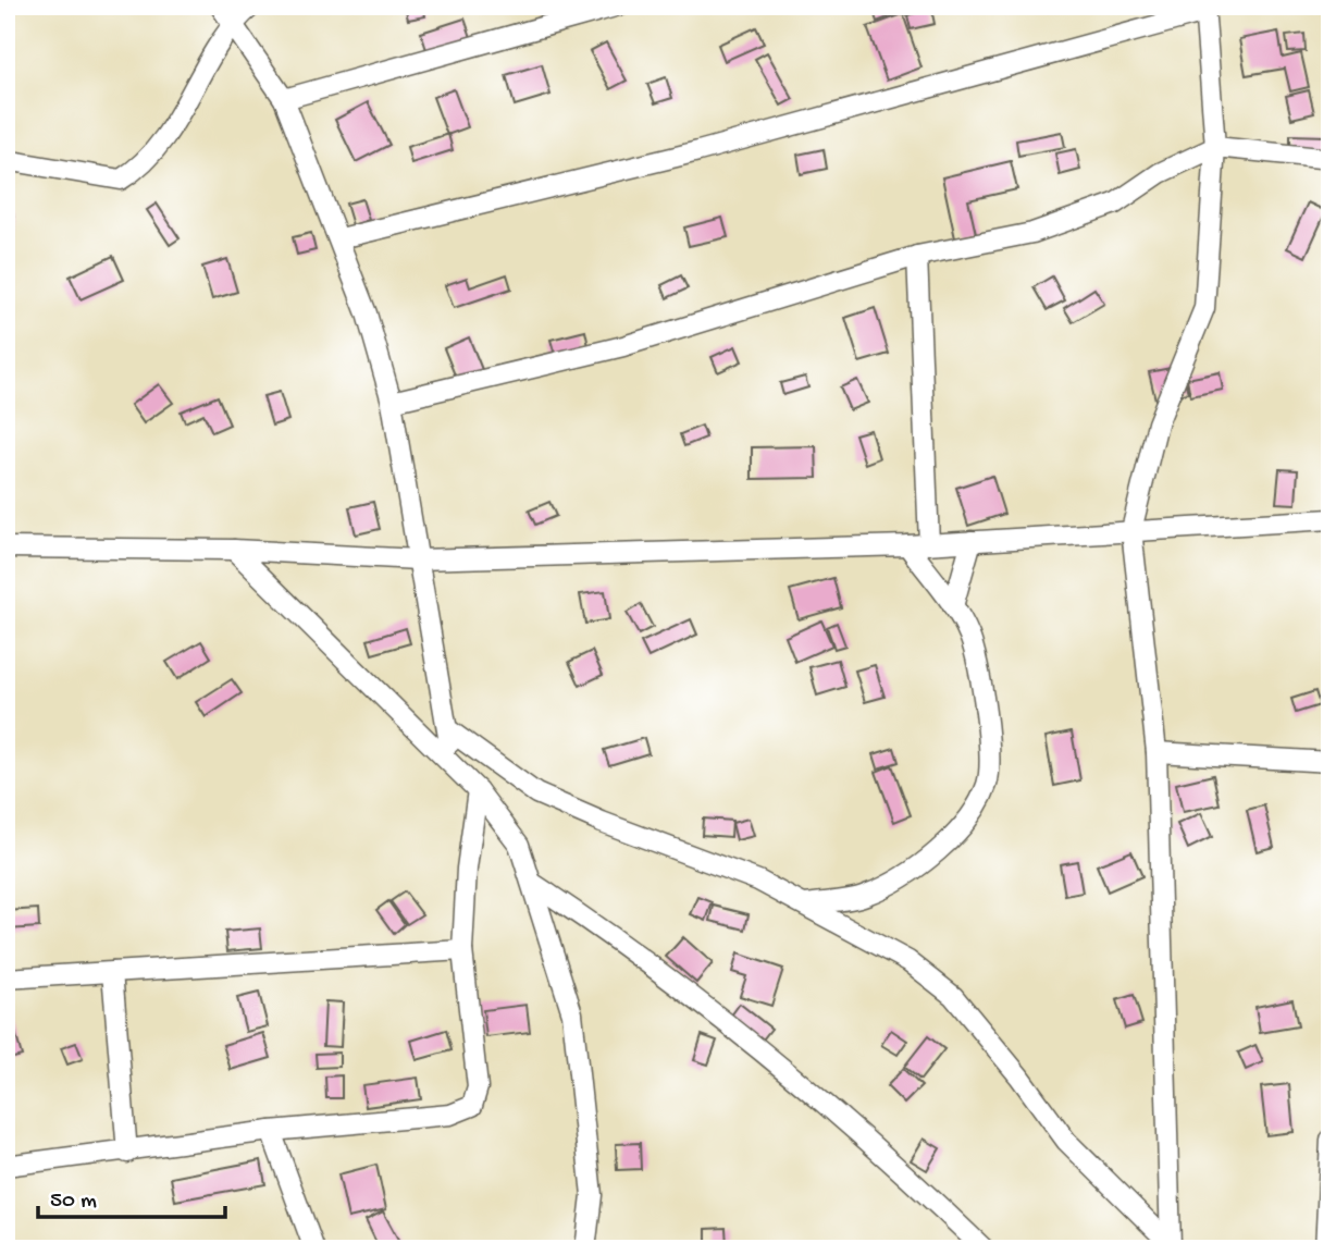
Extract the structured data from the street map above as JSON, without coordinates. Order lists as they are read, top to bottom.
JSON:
{
  "scale_bar": "50 m"
}
